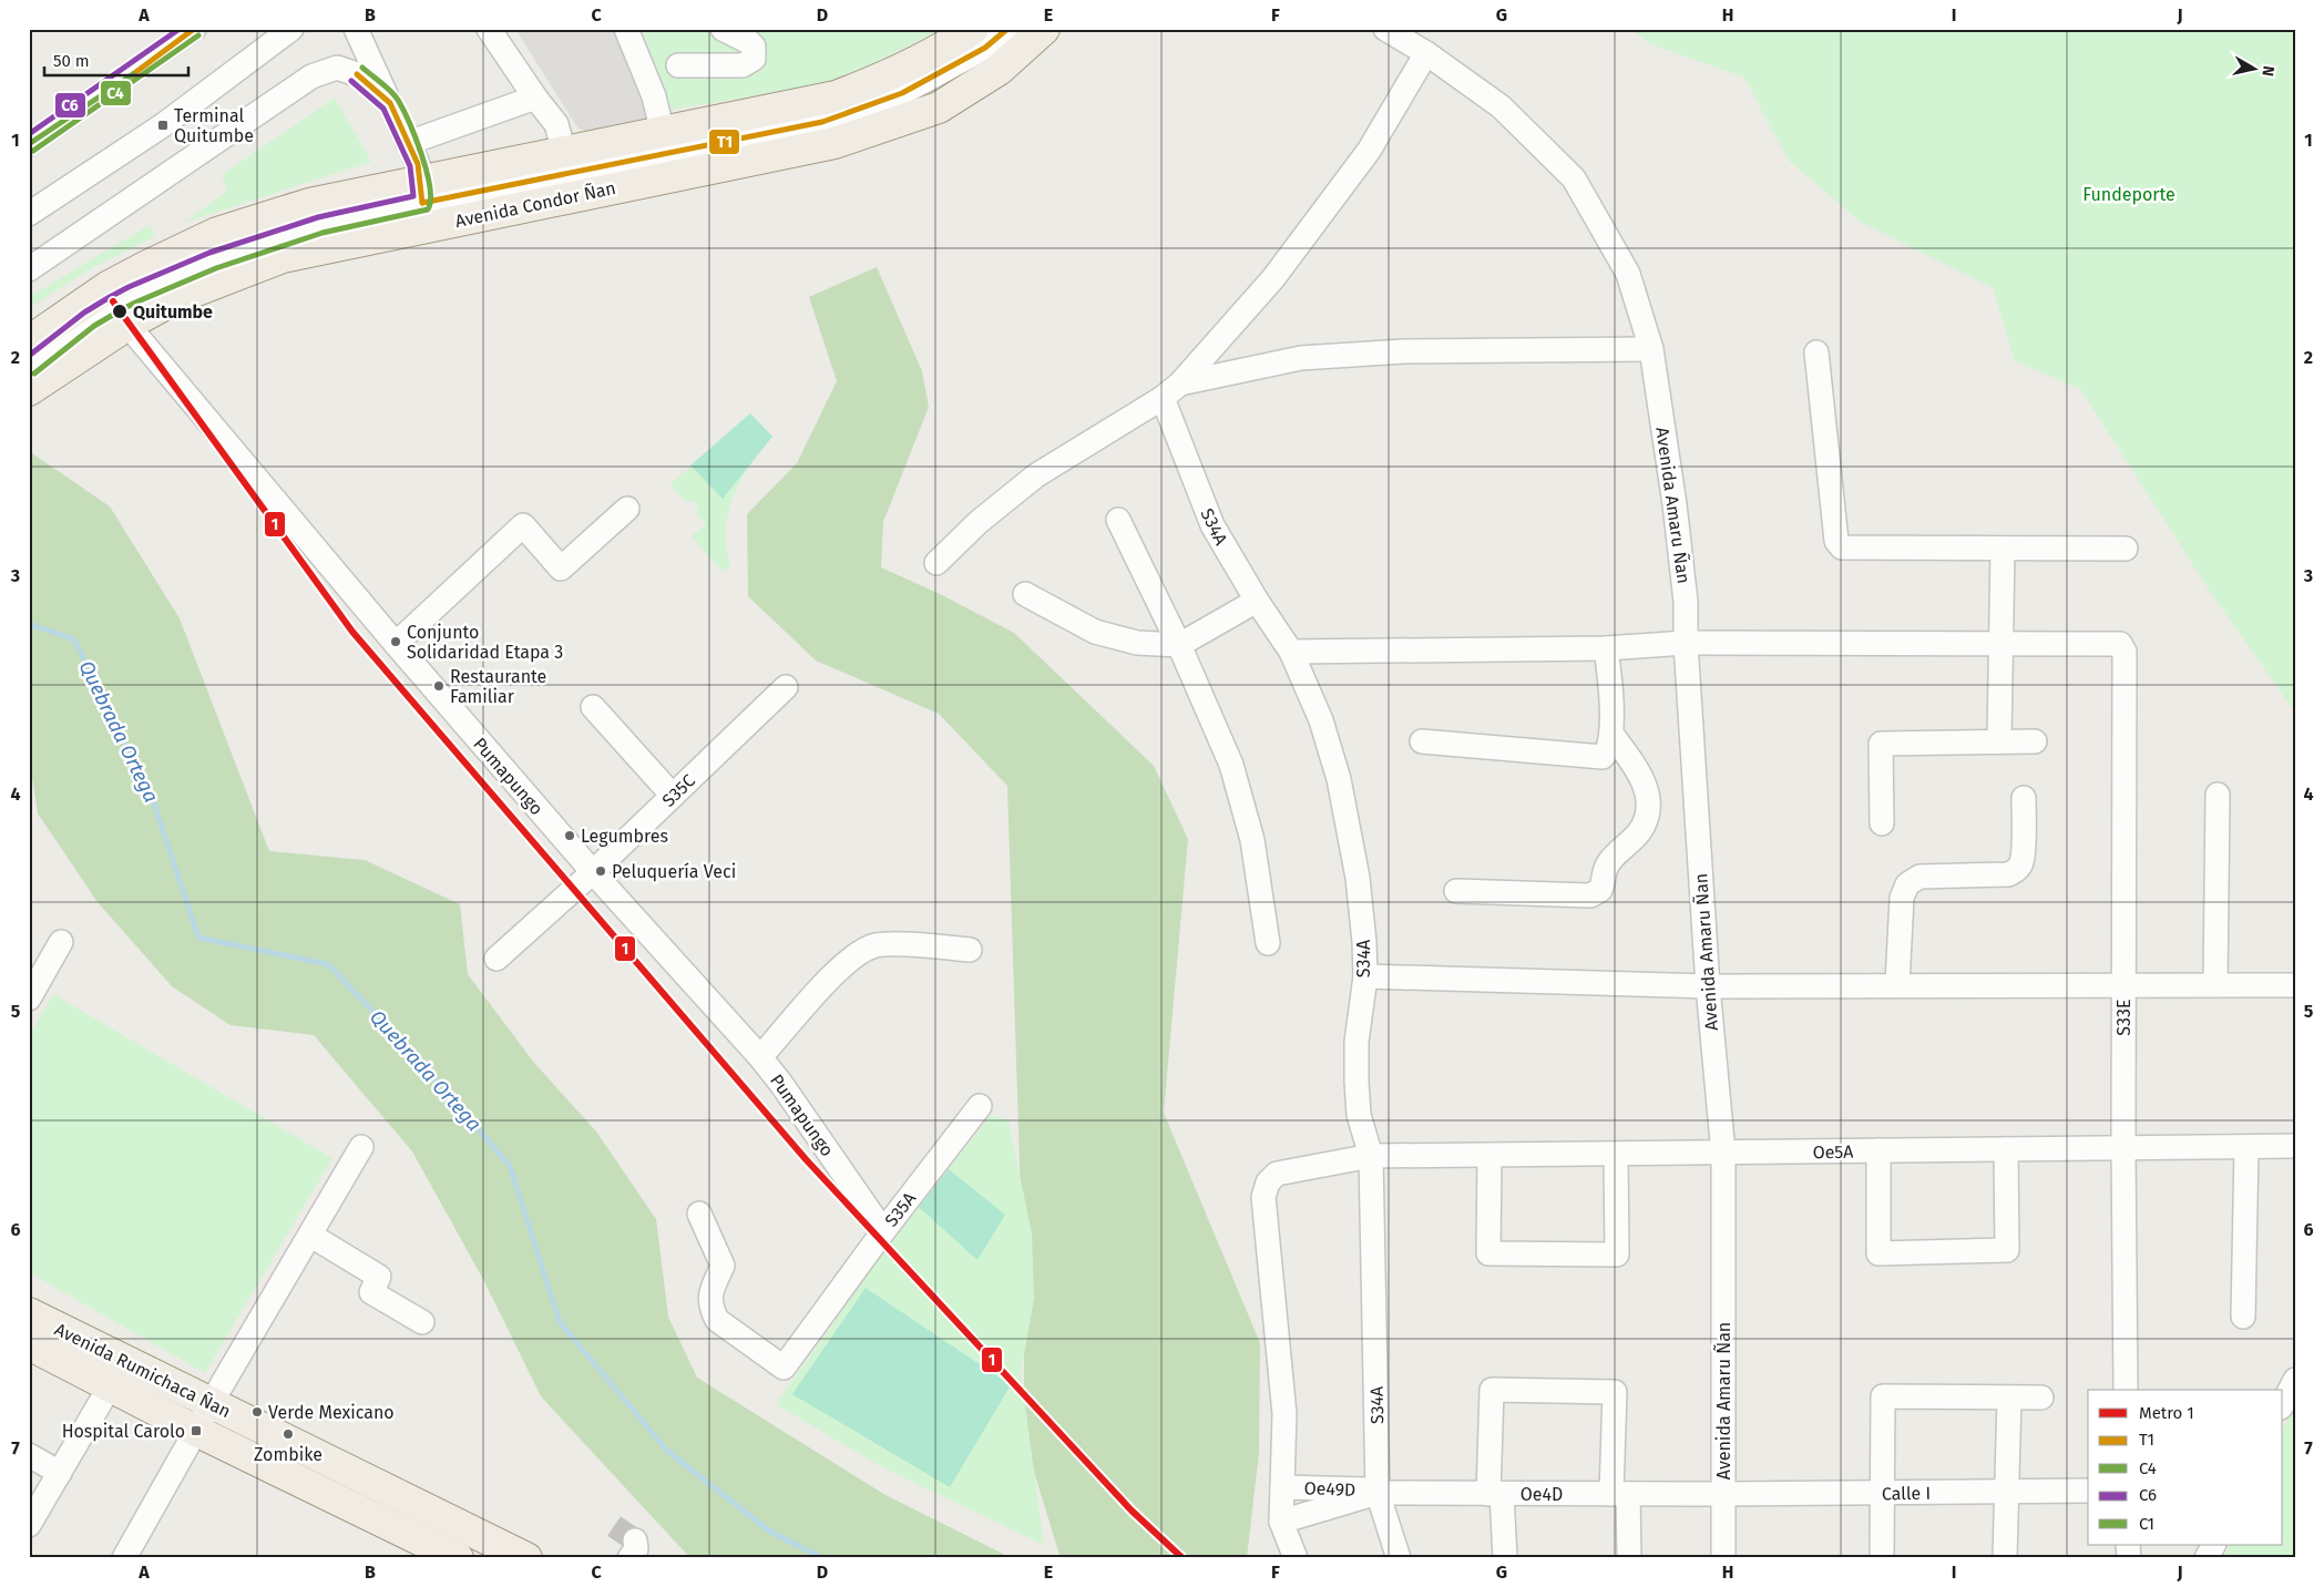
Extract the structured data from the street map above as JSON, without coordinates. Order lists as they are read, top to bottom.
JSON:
{
  "streets": {
    "main road": ["Avenida Condor Ñan", "Avenida Rumichaca Ñan"],
    "street": [
      "Avenida Amaru Ñan",
      "S34A",
      "Pumapungo",
      "S35C",
      "S33E",
      "Oe5A",
      "S35A",
      "Oe49D",
      "Calle I",
      "Oe4D"
    ]
  },
  "crossings": [
    ["Avenida Condor Ñan", "Pumapungo"],
    ["Avenida Amaru Ñan", "Oe5A"],
    ["Avenida Amaru Ñan", "Calle I"],
    ["Avenida Amaru Ñan", "Oe4D"],
    ["S34A", "Oe5A"],
    ["S34A", "Oe49D"],
    ["S34A", "Oe4D"],
    ["Pumapungo", "S35C"],
    ["Pumapungo", "S35A"],
    ["S33E", "Oe5A"],
    ["Oe5A", "Oe49D"],
    ["Oe49D", "Oe4D"],
    ["Calle I", "Oe4D"]
  ],
  "water": ["Quebrada Ortega"],
  "parks": ["Fundeporte"],
  "places": {
    "transit": ["Terminal Quitumbe", "Hospital Carolo"],
    "other": [
      "Quitumbe",
      "Conjunto Solidaridad Etapa 3",
      "Restaurante Familiar",
      "Legumbres",
      "Peluquería Veci",
      "Verde Mexicano",
      "Zombike"
    ]
  },
  "lines": [
    "transit line T1",
    "transit line C6",
    "transit line C4",
    "transit line C1",
    "metro line 1"
  ],
  "legend": [
    "Metro 1",
    "T1",
    "C4",
    "C6",
    "C1"
  ],
  "scale_bar": "50 m",
  "north": "right",
  "grid": {
    "columns": [
      "A",
      "B",
      "C",
      "D",
      "E",
      "F",
      "G",
      "H",
      "I",
      "J"
    ],
    "rows": [
      "1",
      "2",
      "3",
      "4",
      "5",
      "6",
      "7"
    ]
  }
}
